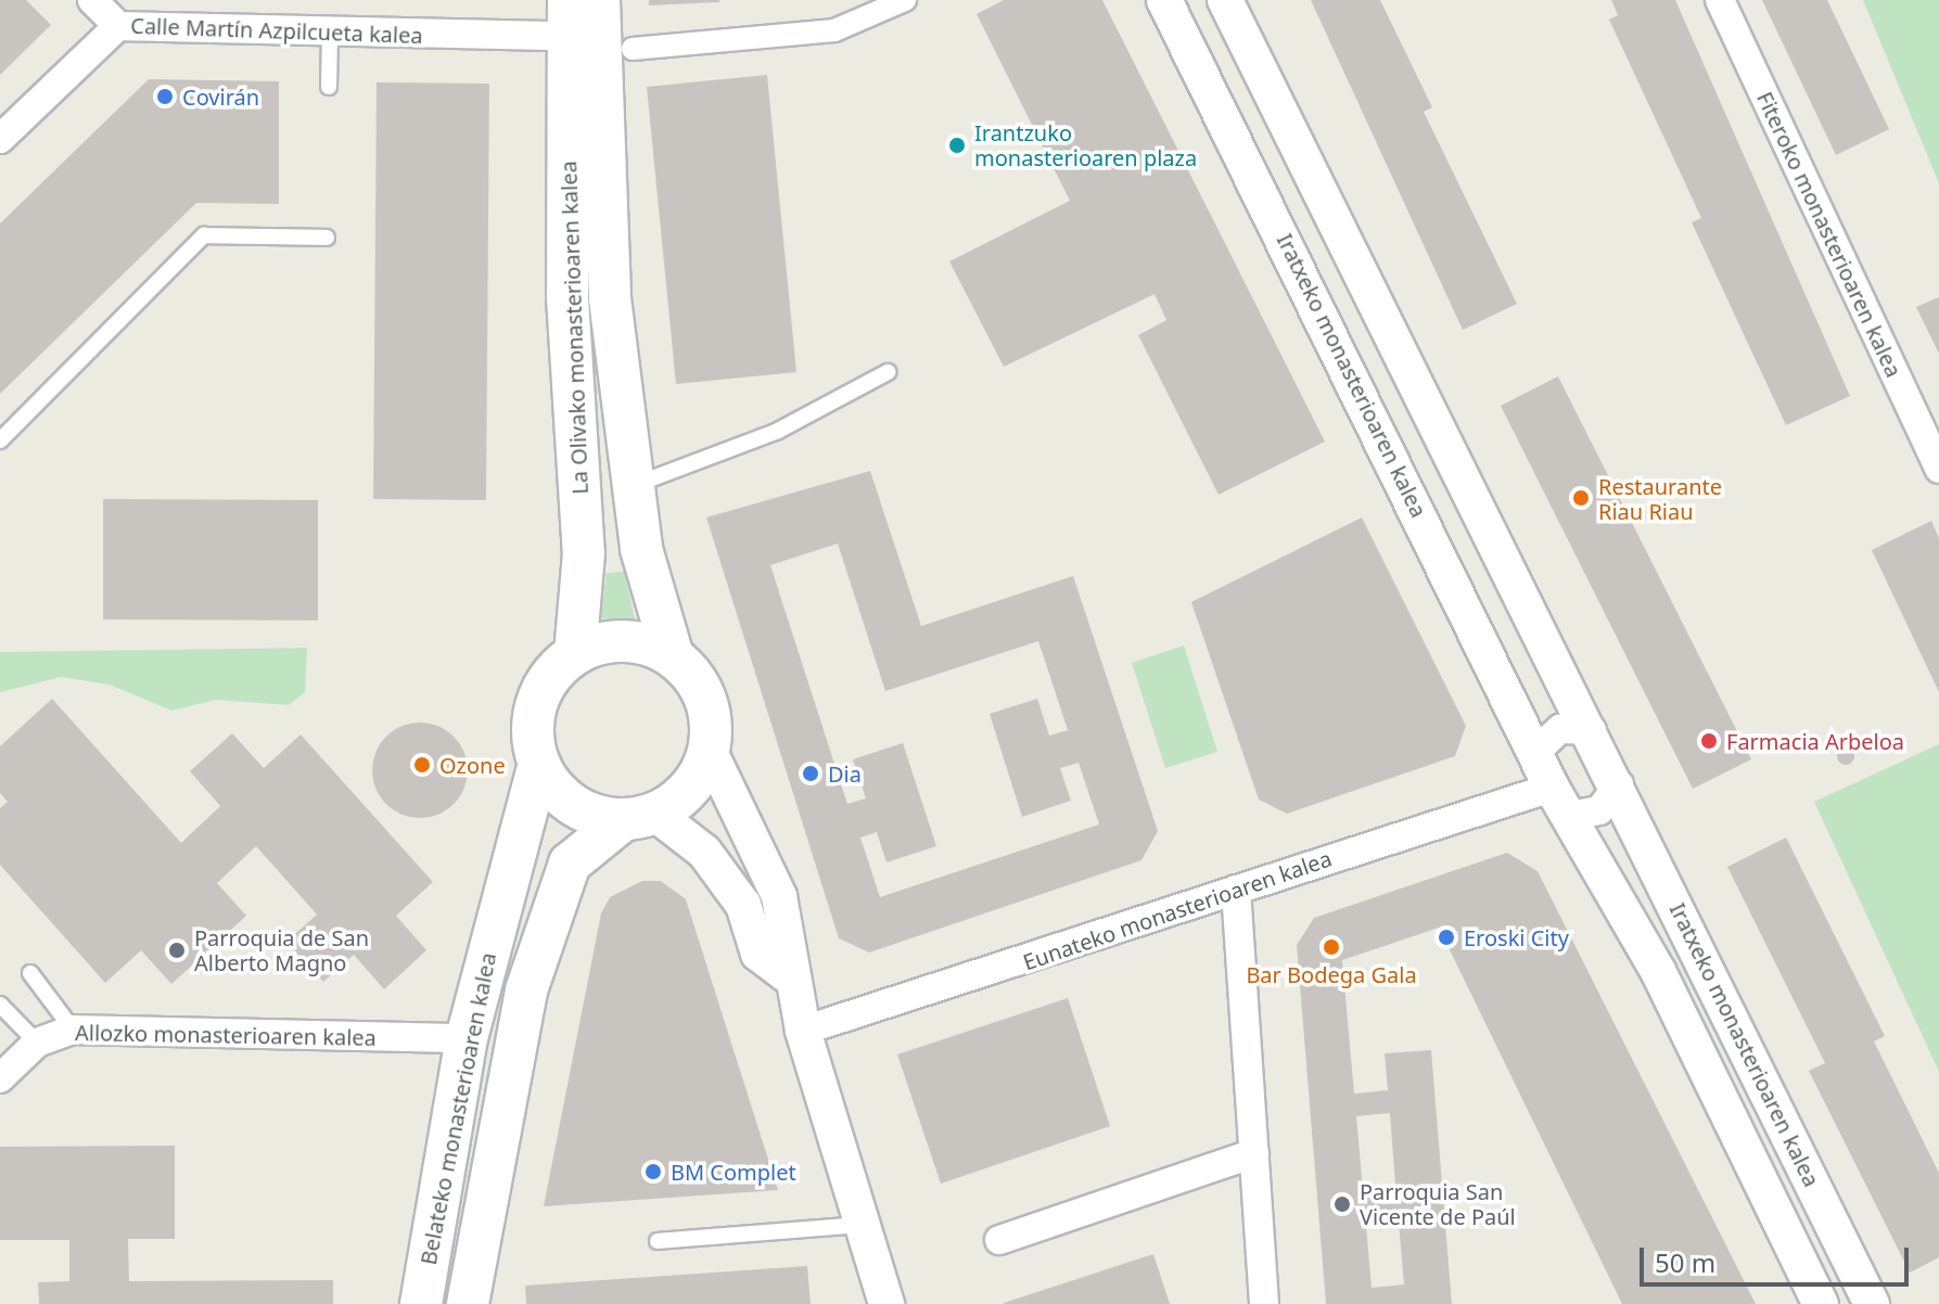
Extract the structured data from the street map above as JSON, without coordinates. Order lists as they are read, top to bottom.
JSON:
{
  "streets": {
    "main road": ["La Olivako monasterioaren kalea", "Belateko monasterioaren kalea"],
    "street": [
      "Calle Martín Azpilcueta kalea",
      "Fiteroko monasterioaren kalea",
      "Iratxeko monasterioaren kalea",
      "Eunateko monasterioaren kalea",
      "Allozko monasterioaren kalea"
    ]
  },
  "crossings": [
    ["Calle Martín Azpilcueta kalea", "La Olivako monasterioaren kalea"],
    ["La Olivako monasterioaren kalea", "Belateko monasterioaren kalea"],
    ["Iratxeko monasterioaren kalea", "Eunateko monasterioaren kalea"],
    ["Allozko monasterioaren kalea", "Belateko monasterioaren kalea"]
  ],
  "places": [
    "Covirán",
    "Irantzuko monasterioaren plaza",
    "Restaurante Riau Riau",
    "Farmacia Arbeloa",
    "Ozone",
    "Dia",
    "Eroski City",
    "Bar Bodega Gala",
    "Parroquia de San Alberto Magno",
    "BM Complet",
    "Parroquia San Vicente de Paúl"
  ],
  "scale_bar": "50 m"
}
